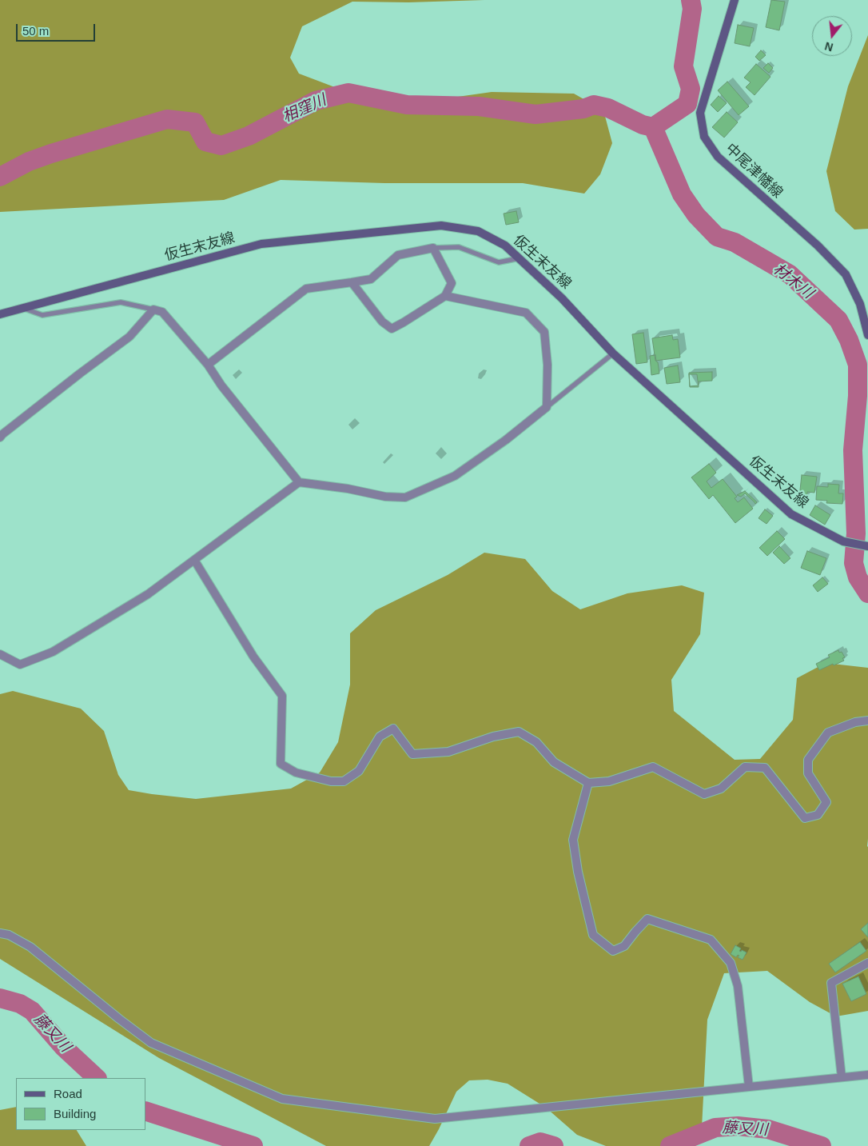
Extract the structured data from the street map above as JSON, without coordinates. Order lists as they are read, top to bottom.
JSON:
{
  "streets": {
    "main road": ["中尾津幡線", "仮生末友線"]
  },
  "water": ["相窪川", "材木川", "藤又川"],
  "legend": ["Road", "Building"],
  "scale_bar": "50 m",
  "north": "bottom"
}
